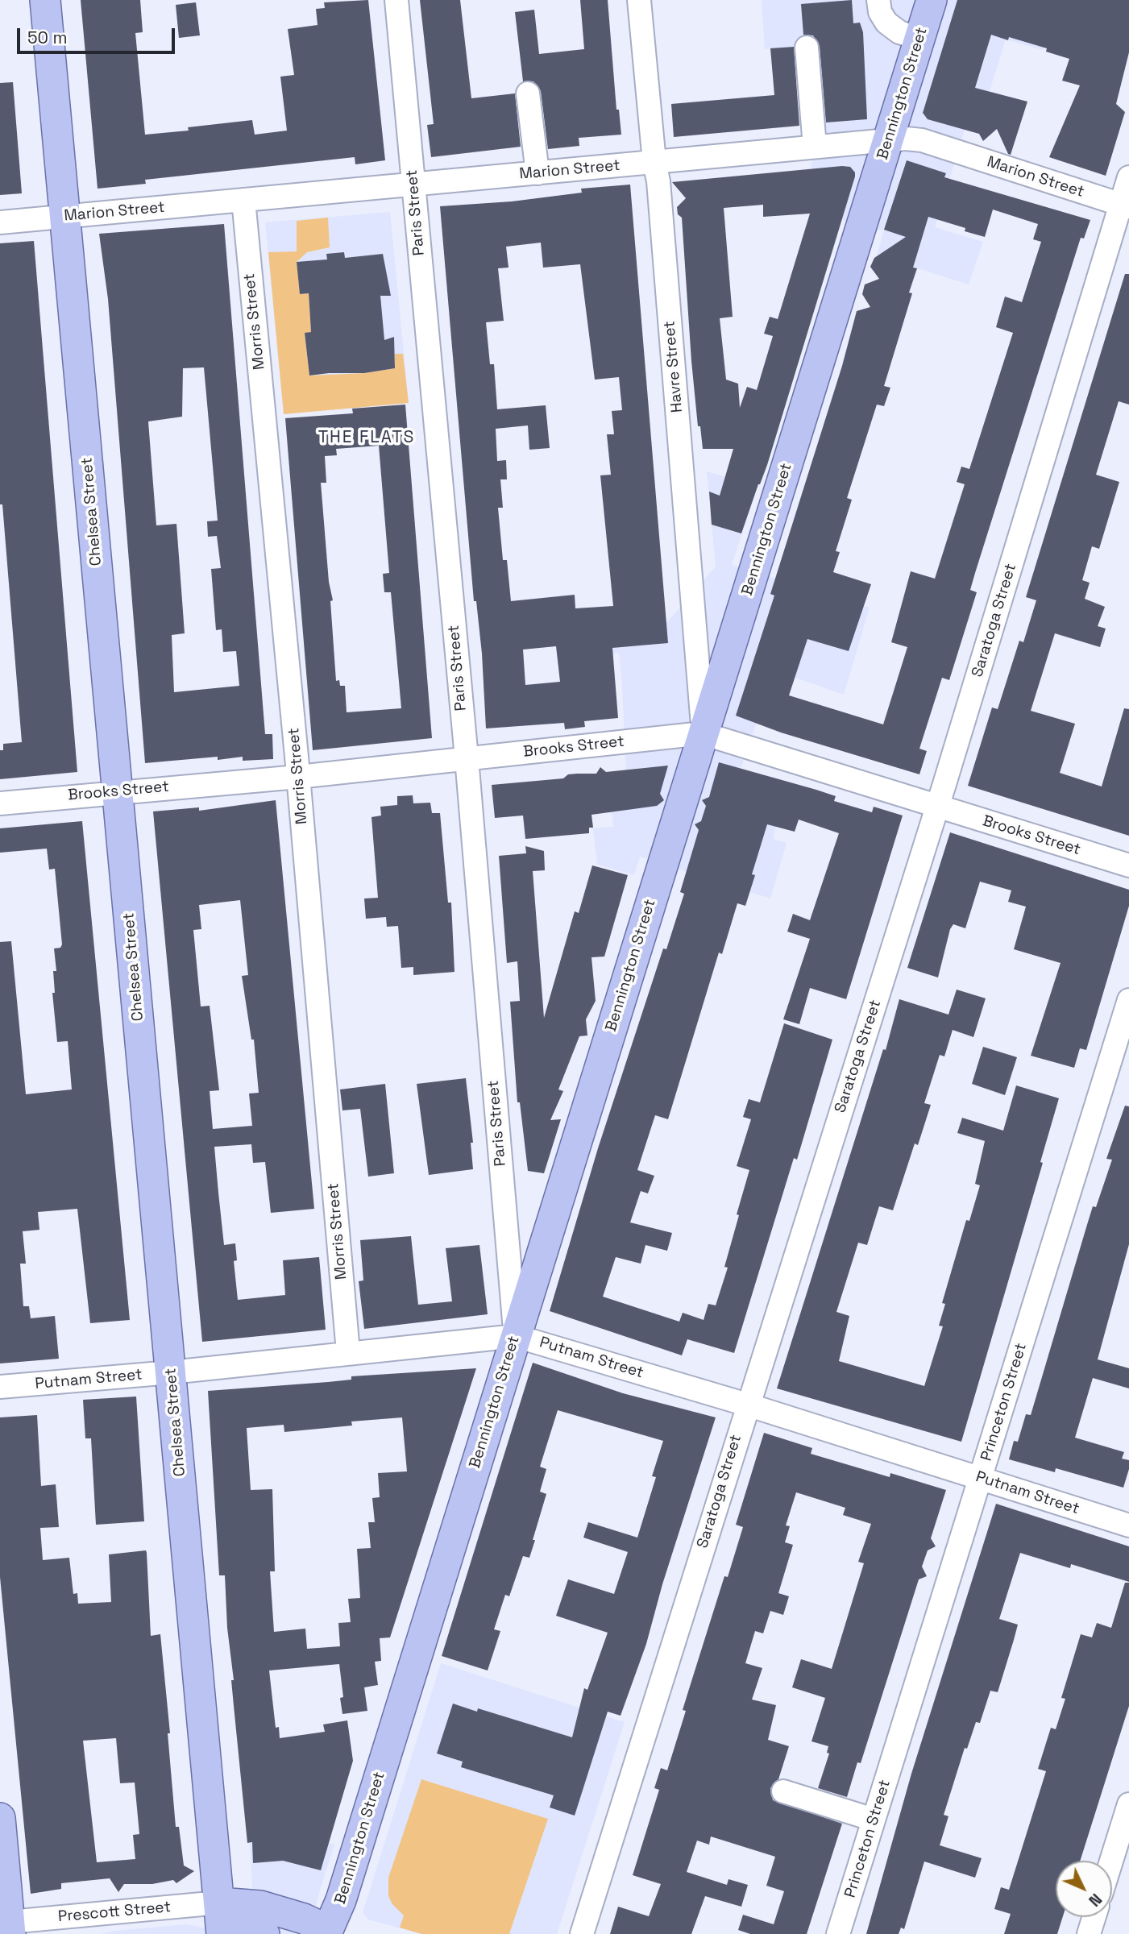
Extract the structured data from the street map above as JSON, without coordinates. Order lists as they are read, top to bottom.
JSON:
{
  "streets": {
    "main road": ["Bennington Street", "Chelsea Street", "Prescott Street"],
    "street": [
      "Marion Street",
      "Paris Street",
      "Morris Street",
      "Havre Street",
      "Saratoga Street",
      "Brooks Street",
      "Putnam Street",
      "Princeton Street"
    ]
  },
  "crossings": [
    ["Bennington Street", "Marion Street"],
    ["Bennington Street", "Paris Street"],
    ["Bennington Street", "Havre Street"],
    ["Bennington Street", "Brooks Street"],
    ["Bennington Street", "Putnam Street"],
    ["Bennington Street", "Prescott Street"],
    ["Marion Street", "Paris Street"],
    ["Marion Street", "Morris Street"],
    ["Marion Street", "Havre Street"],
    ["Marion Street", "Chelsea Street"],
    ["Marion Street", "Saratoga Street"],
    ["Paris Street", "Brooks Street"],
    ["Paris Street", "Putnam Street"],
    ["Morris Street", "Brooks Street"],
    ["Morris Street", "Putnam Street"],
    ["Havre Street", "Brooks Street"],
    ["Chelsea Street", "Brooks Street"],
    ["Chelsea Street", "Putnam Street"],
    ["Chelsea Street", "Prescott Street"],
    ["Saratoga Street", "Brooks Street"],
    ["Saratoga Street", "Putnam Street"],
    ["Putnam Street", "Princeton Street"]
  ],
  "districts": ["THE FLATS"],
  "scale_bar": "50 m",
  "north": "bottom right"
}
